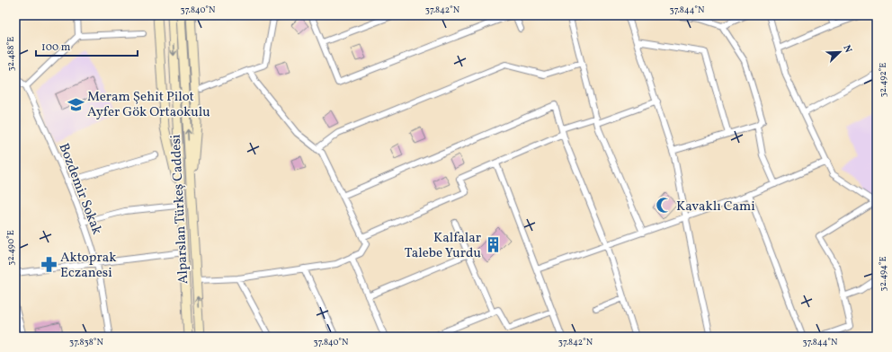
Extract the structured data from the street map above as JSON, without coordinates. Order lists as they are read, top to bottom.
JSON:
{
  "streets": {
    "main road": ["Alparslan Türkeş Caddesi"],
    "street": ["Bozdemir Sokak"]
  },
  "places": {
    "school or university": ["Meram Şehit Pilot Ayfer Gök Ortaokulu"],
    "mosque": ["Kavaklı Cami"],
    "building": ["Kalfalar Talebe Yurdu"],
    "pharmacy": ["Aktoprak Eczanesi"]
  },
  "scale_bar": "100 m",
  "north": "top right",
  "coordinates": [
    "37.840°N",
    "37.842°N",
    "37.844°N",
    "32.488°E",
    "32.492°E",
    "32.490°E",
    "32.494°E",
    "37.838°N"
  ]
}
